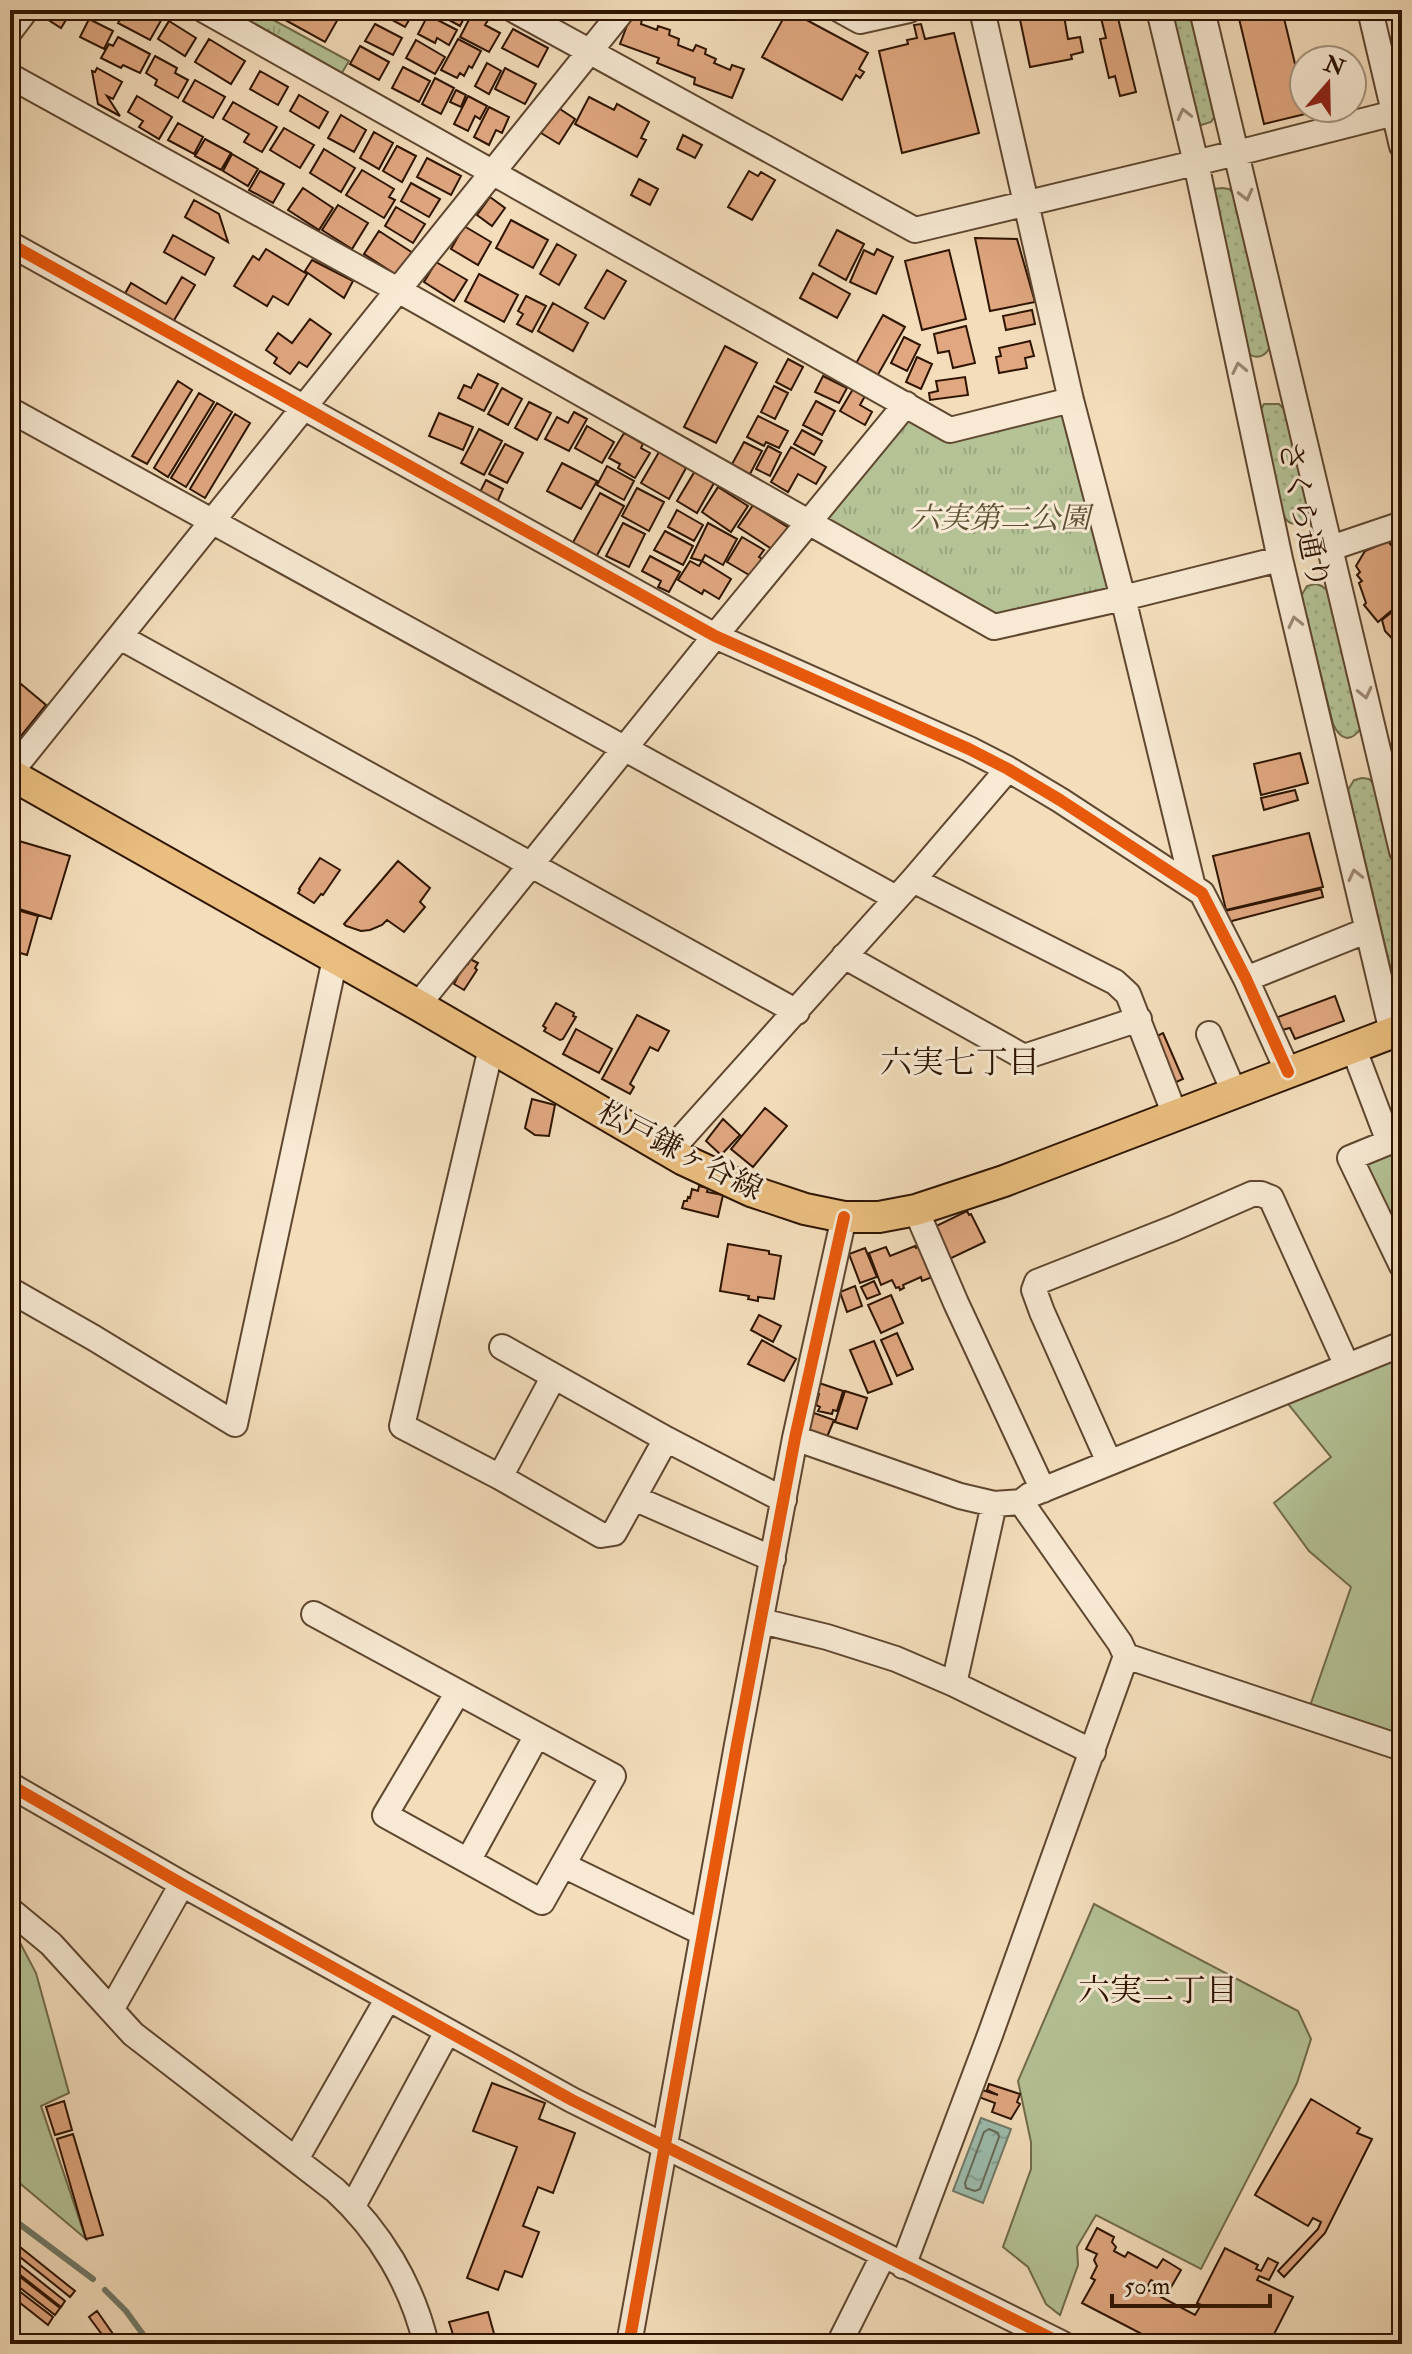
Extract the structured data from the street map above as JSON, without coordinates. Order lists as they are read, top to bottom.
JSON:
{
  "streets": {
    "main road": ["松戸鎌ヶ谷線"],
    "street": ["さくら通り"]
  },
  "crossings": [
    ["さくら通り", "松戸鎌ヶ谷線"]
  ],
  "districts": ["六実七丁目", "六実二丁目"],
  "parks": ["六実第二公園"],
  "scale_bar": "50 m",
  "north": "top"
}
